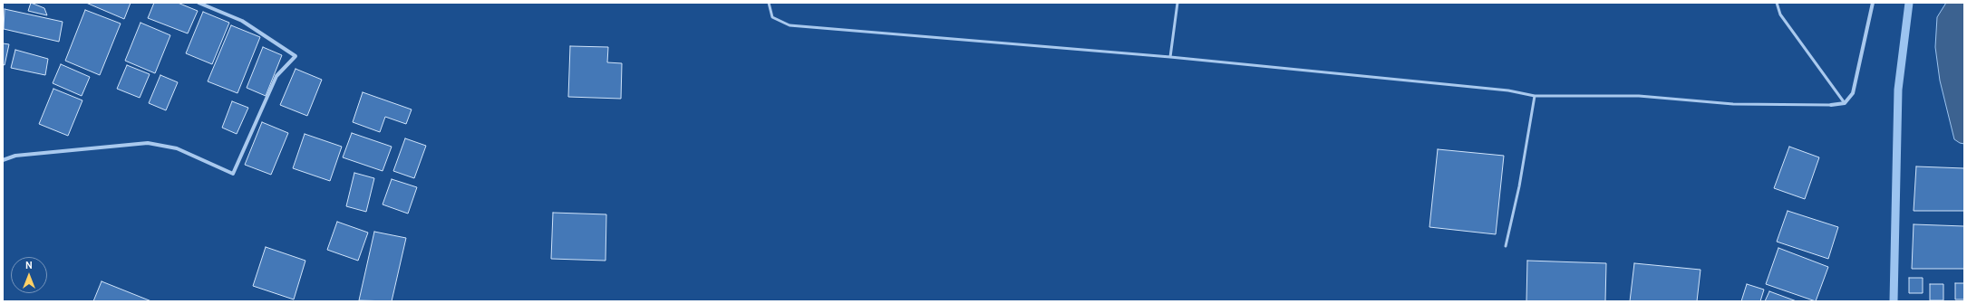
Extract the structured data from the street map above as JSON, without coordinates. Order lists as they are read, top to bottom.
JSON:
{
  "north": "top"
}
